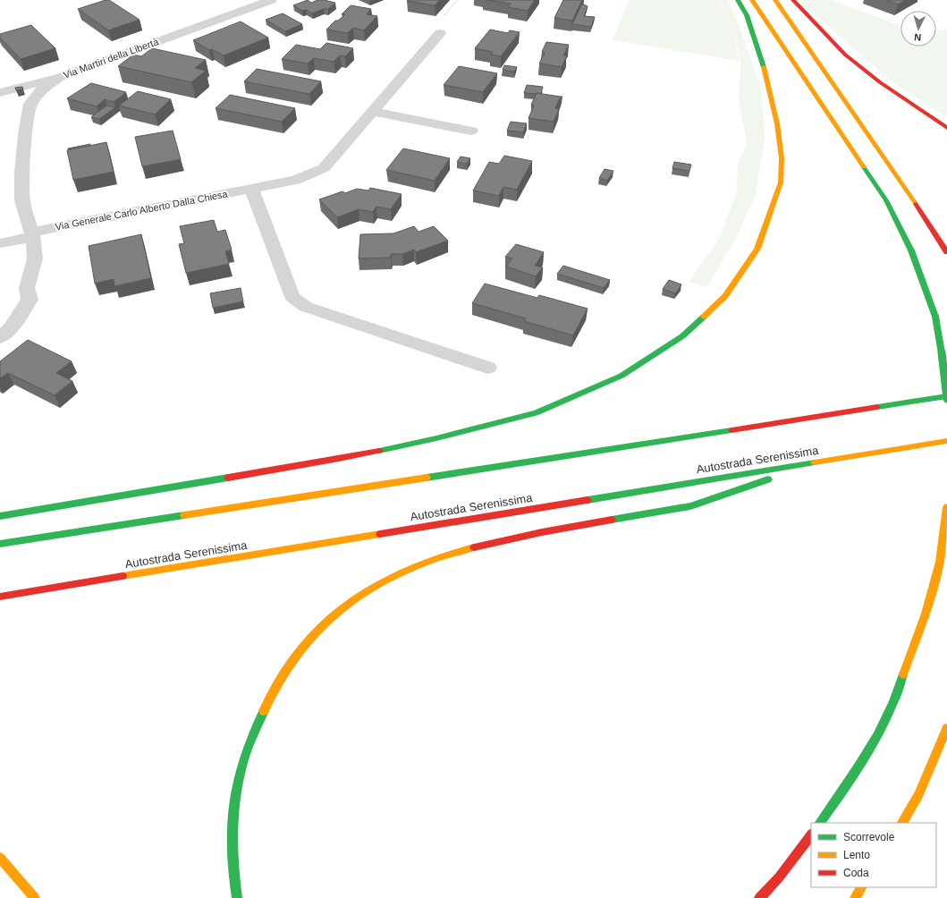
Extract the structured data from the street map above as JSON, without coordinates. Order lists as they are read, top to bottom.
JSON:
{
  "streets": {
    "highway": ["Autostrada Serenissima"],
    "street": ["Via Martiri della Libertà", "Via Generale Carlo Alberto Dalla Chiesa"]
  },
  "crossings": [
    ["Via Martiri della Libertà", "Via Generale Carlo Alberto Dalla Chiesa"]
  ],
  "legend": ["Scorrevole", "Lento", "Coda"],
  "north": "bottom"
}
